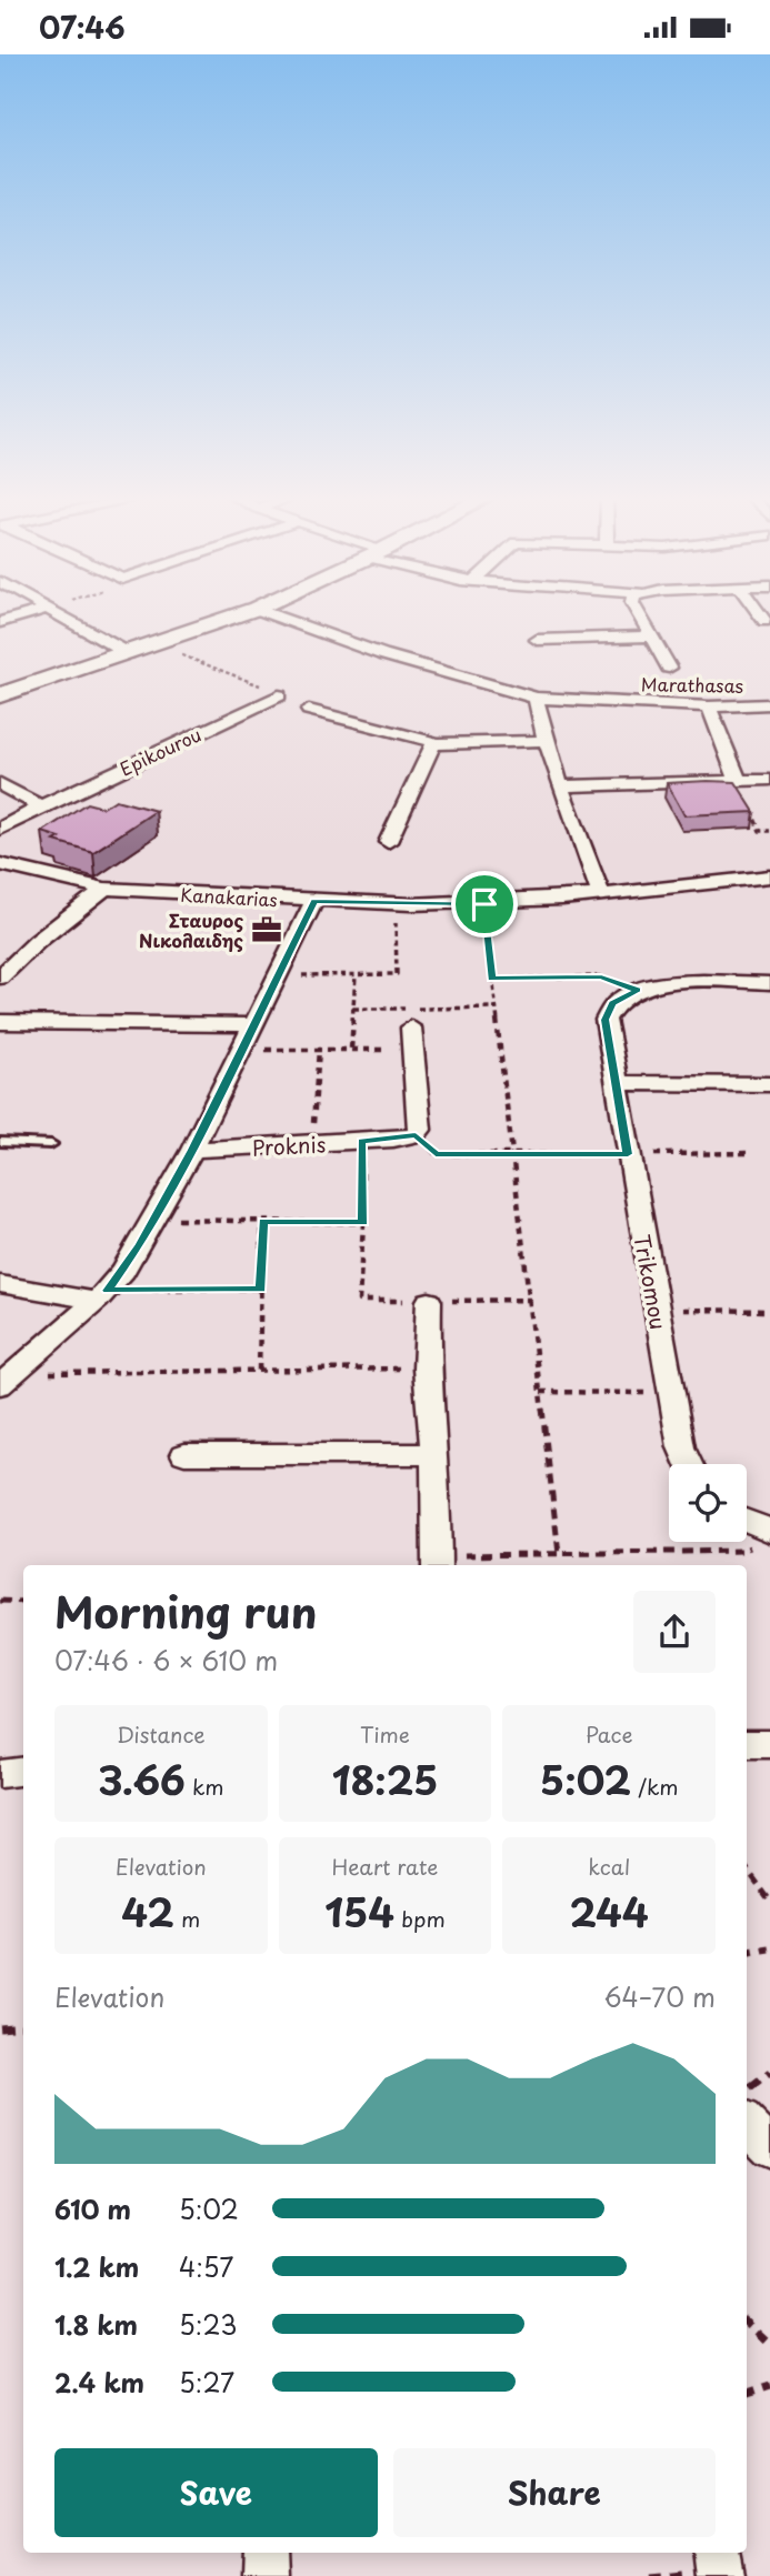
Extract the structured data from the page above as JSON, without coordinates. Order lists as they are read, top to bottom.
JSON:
{
  "streets": {
    "street": [
      "Marathasas",
      "Epikourou",
      "Kanakarias",
      "Proknis",
      "Trikomou"
    ]
  },
  "places": {
    "office": ["Σταυρος Νικολαιδης"]
  },
  "page": {
    "status": "07:46",
    "heading": ["Morning run", "07:46 · 6 × 610 m"],
    "stats": [
      ["Distance", "3.66 km"],
      ["Time", "18:25"],
      ["Pace", "5:02 /km"],
      ["Elevation", "42 m"],
      ["Heart rate", "154 bpm"],
      ["kcal", "244"]
    ],
    "chart": ["Elevation", "64–70 m"],
    "list": [
      {
        "name": "610 m",
        "note": "5:02"
      },
      {
        "name": "1.2 km",
        "note": "4:57"
      },
      {
        "name": "1.8 km",
        "note": "5:23"
      },
      {
        "name": "2.4 km",
        "note": "5:27"
      }
    ],
    "buttons": ["Save", "Share"]
  }
}
